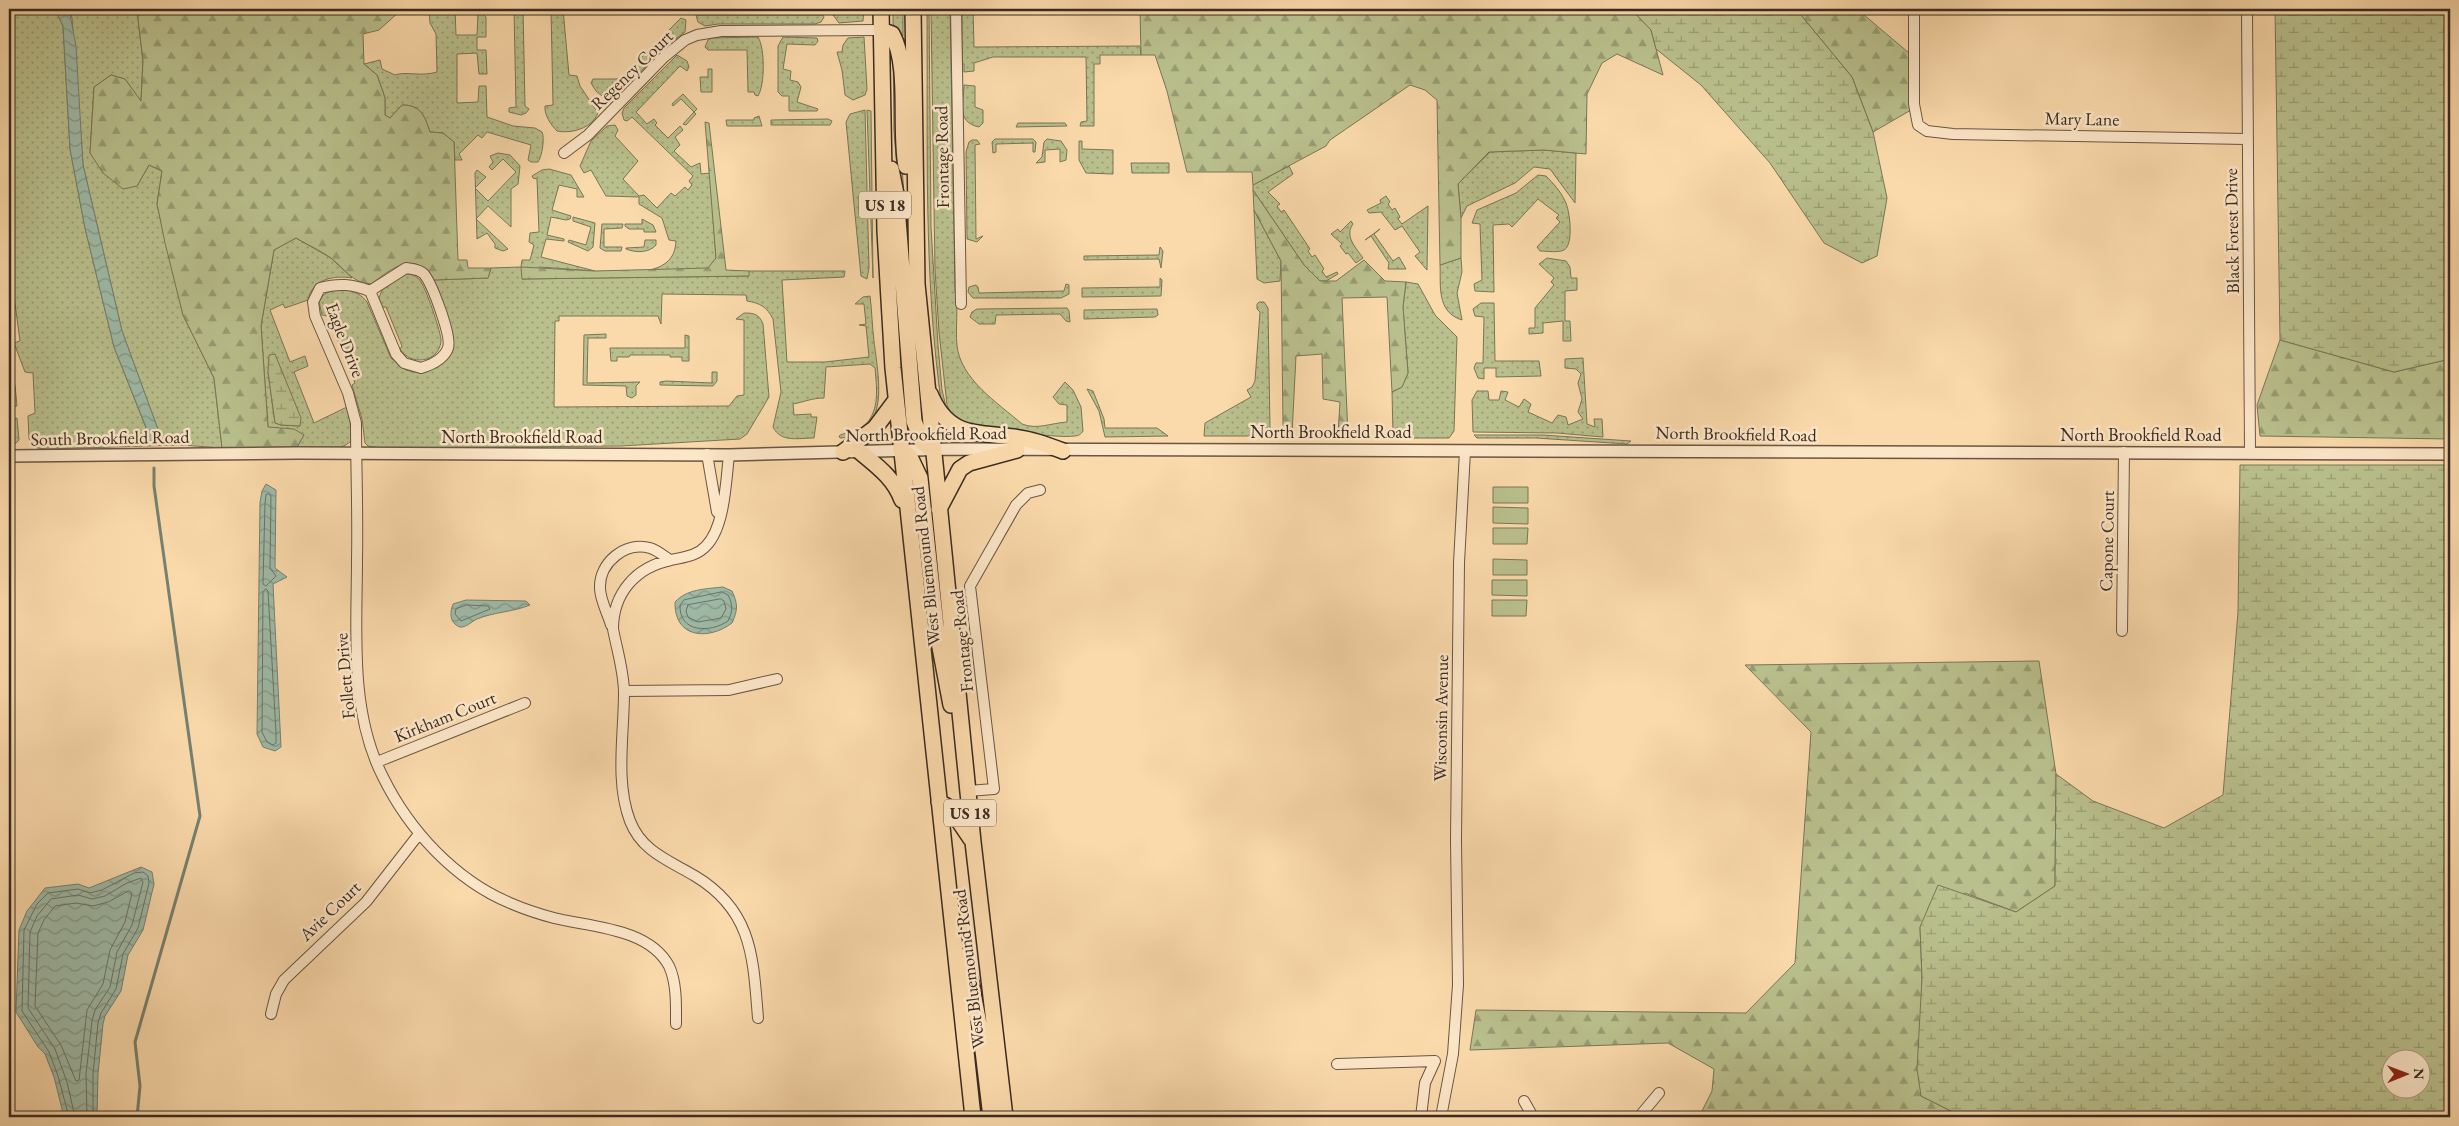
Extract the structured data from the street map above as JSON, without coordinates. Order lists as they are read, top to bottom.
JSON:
{
  "streets": {
    "main road": ["US 18", "West Bluemound Road"],
    "street": [
      "Regency Court",
      "Mary Lane",
      "Frontage Road",
      "Black Forest Drive",
      "Eagle Drive",
      "North Brookfield Road",
      "South Brookfield Road",
      "Capone Court",
      "Follett Drive",
      "Kirkham Court",
      "Wisconsin Avenue",
      "Avie Court"
    ]
  },
  "crossings": [
    ["Regency Court", "West Bluemound Road"],
    ["Mary Lane", "Black Forest Drive"],
    ["Frontage Road", "West Bluemound Road"],
    ["Black Forest Drive", "North Brookfield Road"],
    ["Eagle Drive", "North Brookfield Road"],
    ["Eagle Drive", "Follett Drive"],
    ["North Brookfield Road", "South Brookfield Road"],
    ["North Brookfield Road", "Capone Court"],
    ["North Brookfield Road", "West Bluemound Road"],
    ["North Brookfield Road", "Follett Drive"],
    ["North Brookfield Road", "Wisconsin Avenue"],
    ["Follett Drive", "Kirkham Court"],
    ["Follett Drive", "Avie Court"]
  ],
  "north": "right"
}
